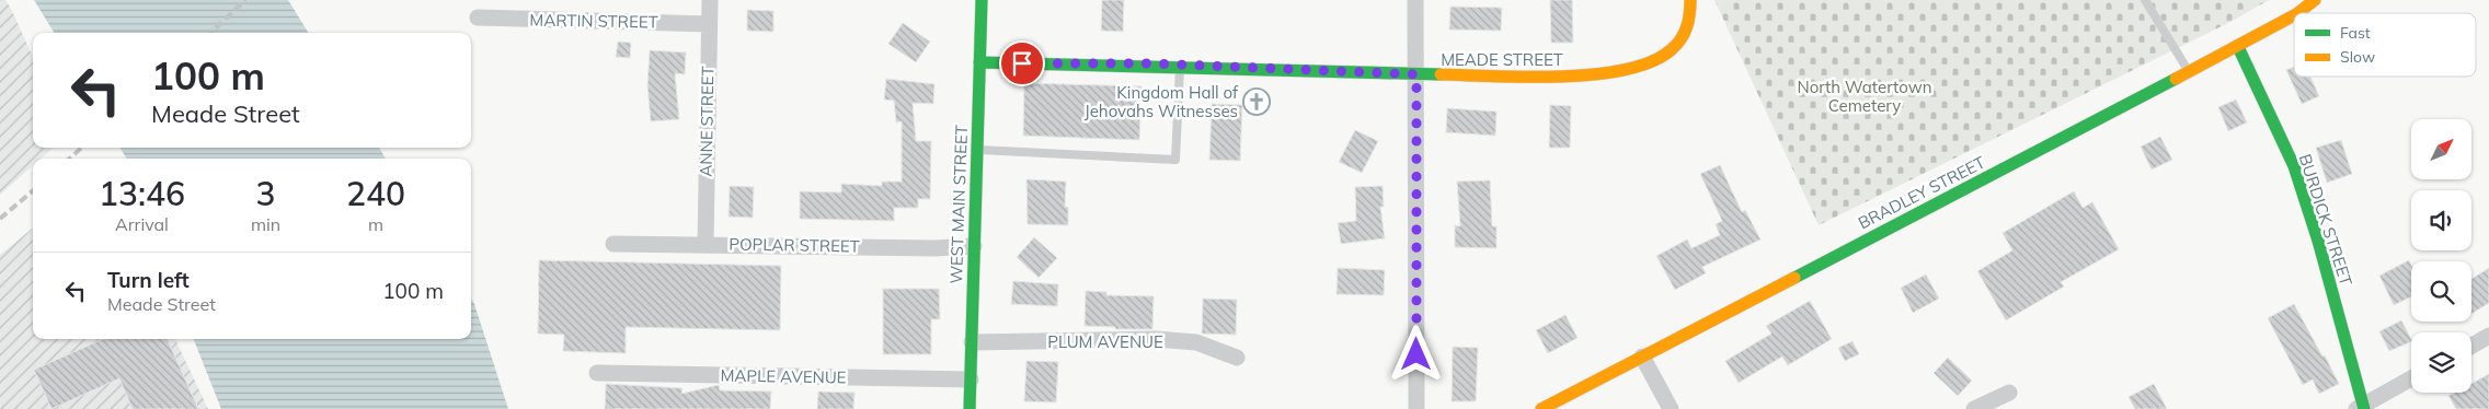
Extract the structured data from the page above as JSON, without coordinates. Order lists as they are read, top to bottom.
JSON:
{
  "streets": {
    "main road": [
      "MEADE STREET",
      "BRADLEY STREET",
      "WEST MAIN STREET",
      "BURDICK STREET"
    ],
    "street": [
      "MARTIN STREET",
      "ANNE STREET",
      "POPLAR STREET",
      "PLUM AVENUE",
      "MAPLE AVENUE"
    ]
  },
  "crossings": [
    ["MARTIN STREET", "ANNE STREET"],
    ["MEADE STREET", "WEST MAIN STREET"],
    ["ANNE STREET", "POPLAR STREET"],
    ["BRADLEY STREET", "BURDICK STREET"],
    ["WEST MAIN STREET", "POPLAR STREET"],
    ["WEST MAIN STREET", "PLUM AVENUE"],
    ["WEST MAIN STREET", "MAPLE AVENUE"]
  ],
  "parks": ["North Watertown Cemetery"],
  "places": {
    "church": ["Kingdom Hall of Jehovahs Witnesses"]
  },
  "legend": ["Fast", "Slow"],
  "north": "top right",
  "page": {
    "turn": ["100 m", "Meade Street"],
    "eta": [
      "13:46",
      "Arrival",
      "3",
      "min",
      "240",
      "m"
    ],
    "list": [
      {
        "name": "Turn left",
        "note": "Meade Street",
        "value": "100 m"
      }
    ]
  }
}
